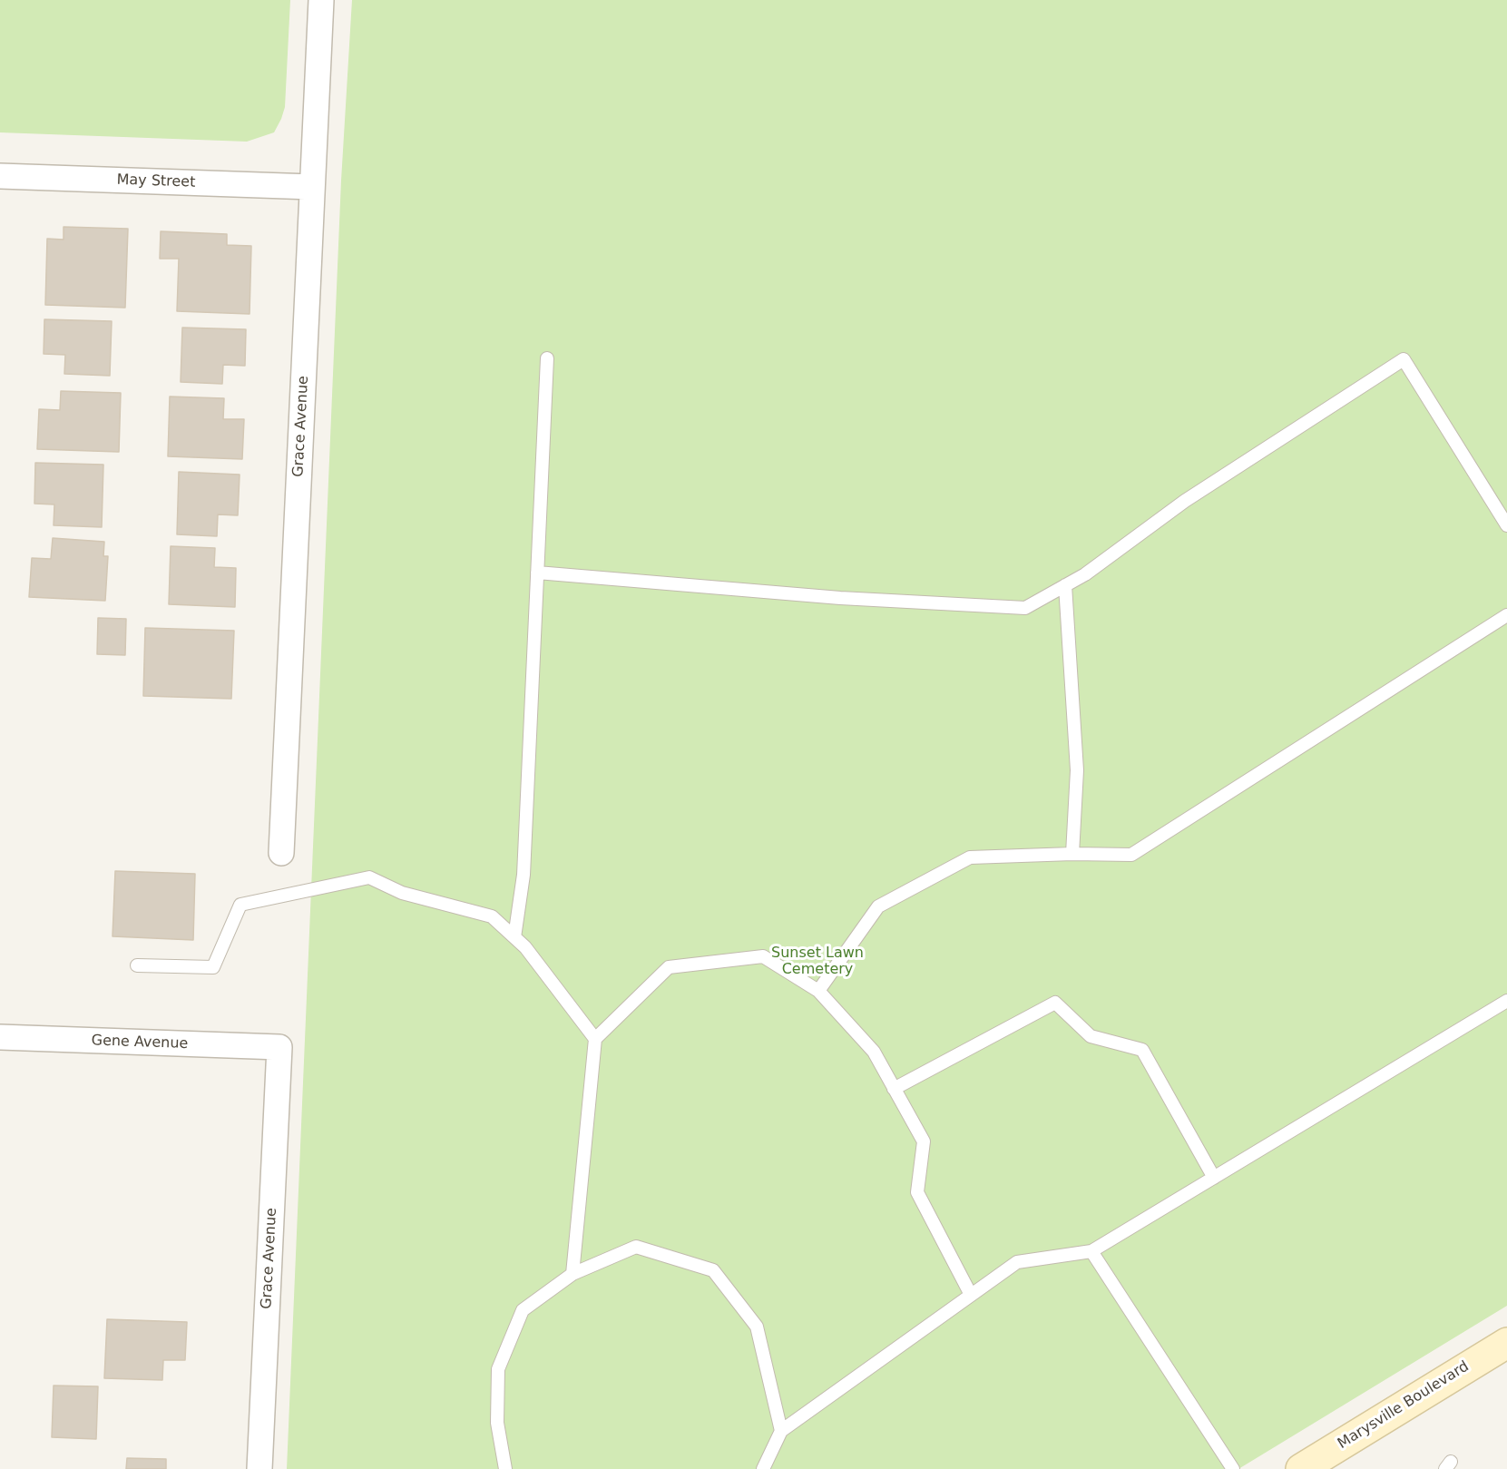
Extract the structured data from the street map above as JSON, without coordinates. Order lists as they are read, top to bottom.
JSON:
{
  "streets": {
    "main road": ["Marysville Boulevard"],
    "street": ["May Street", "Grace Avenue", "Gene Avenue"]
  },
  "crossings": [
    ["May Street", "Grace Avenue"],
    ["Grace Avenue", "Gene Avenue"]
  ],
  "parks": ["Sunset Lawn Cemetery"]
}
